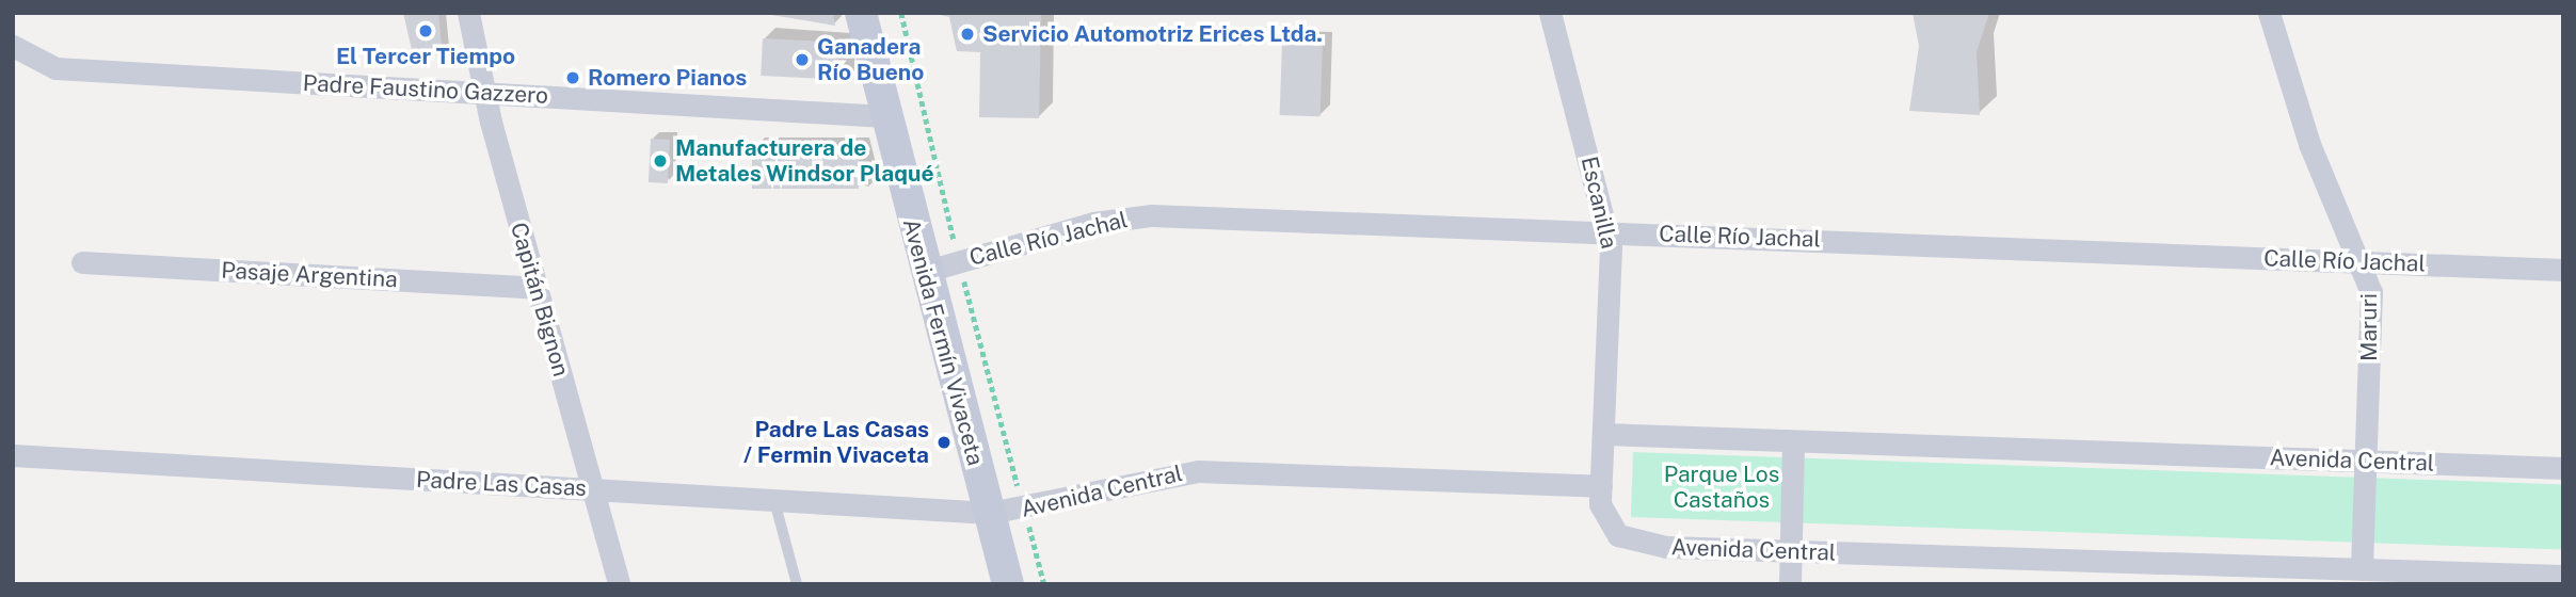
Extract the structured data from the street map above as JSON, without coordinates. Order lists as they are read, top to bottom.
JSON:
{
  "streets": {
    "main road": ["Avenida Fermín Vivaceta"],
    "street": [
      "Padre Faustino Gazzero",
      "Escanilla",
      "Calle Río Jachal",
      "Pasaje Argentina",
      "Capitán Bignon",
      "Maruri",
      "Avenida Central",
      "Padre Las Casas"
    ]
  },
  "crossings": [
    ["Padre Faustino Gazzero", "Capitán Bignon"],
    ["Padre Faustino Gazzero", "Avenida Fermín Vivaceta"],
    ["Escanilla", "Calle Río Jachal"],
    ["Escanilla", "Avenida Central"],
    ["Calle Río Jachal", "Maruri"],
    ["Calle Río Jachal", "Avenida Fermín Vivaceta"],
    ["Pasaje Argentina", "Capitán Bignon"],
    ["Capitán Bignon", "Padre Las Casas"],
    ["Maruri", "Avenida Central"],
    ["Avenida Fermín Vivaceta", "Avenida Central"],
    ["Avenida Fermín Vivaceta", "Padre Las Casas"],
    ["Avenida Central", "Padre Las Casas"]
  ],
  "parks": ["Parque Los Castaños"],
  "places": [
    "El Tercer Tiempo",
    "Servicio Automotriz Erices Ltda.",
    "Ganadera Río Bueno",
    "Romero Pianos",
    "Manufacturera de Metales Windsor Plaqué",
    "Padre Las Casas / Fermin Vivaceta"
  ]
}
